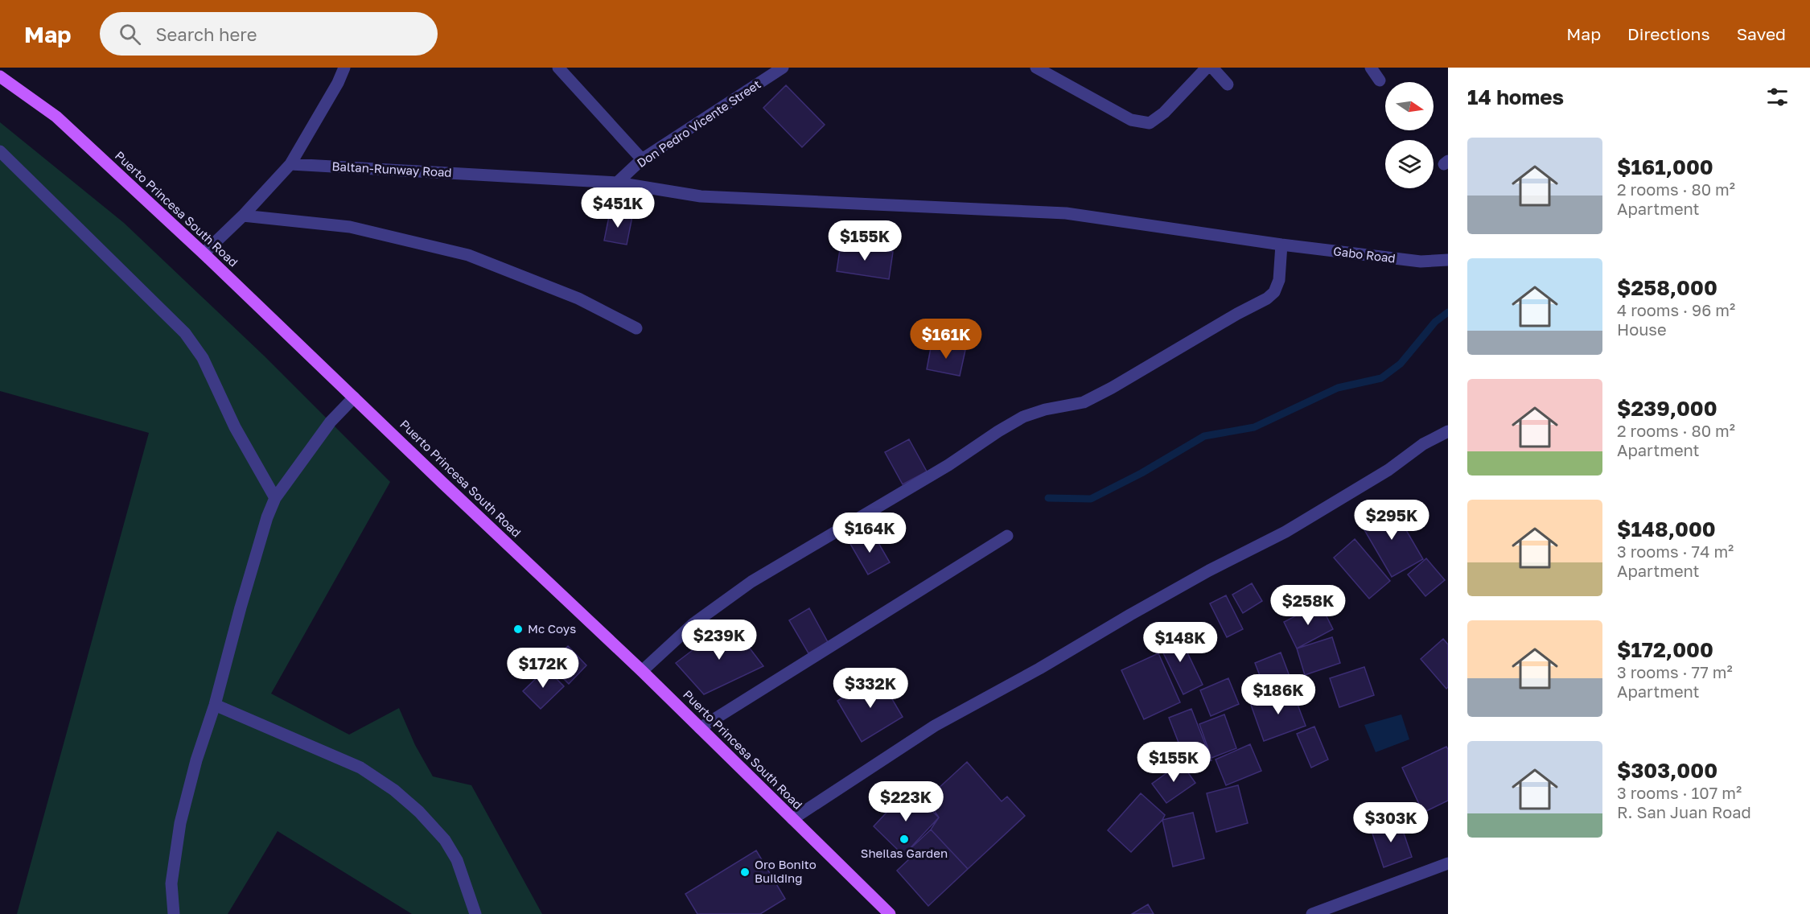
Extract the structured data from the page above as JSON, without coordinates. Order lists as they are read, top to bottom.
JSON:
{
  "streets": {
    "main road": ["Puerto Princesa South Road"],
    "street": ["Don Pedro Vicente Street", "Baltan-Runway Road", "Gabo Road"]
  },
  "crossings": [
    ["Don Pedro Vicente Street", "Baltan-Runway Road"],
    ["Baltan-Runway Road", "Gabo Road"]
  ],
  "places": ["Mc Coys", "Sheilas Garden", "Oro Bonito Building"],
  "north": "right",
  "page": {
    "header": "Map",
    "search": "Search here",
    "nav": ["Map", "Directions", "Saved"],
    "heading": "14 homes",
    "list": [
      {
        "name": "$161,000",
        "note": "2 rooms · 80 m² · Apartment"
      },
      {
        "name": "$258,000",
        "note": "4 rooms · 96 m² · House"
      },
      {
        "name": "$239,000",
        "note": "2 rooms · 80 m² · Apartment"
      },
      {
        "name": "$148,000",
        "note": "3 rooms · 74 m² · Apartment"
      },
      {
        "name": "$172,000",
        "note": "3 rooms · 77 m² · Apartment"
      },
      {
        "name": "$303,000",
        "note": "3 rooms · 107 m² · R. San Juan Road"
      }
    ],
    "price": [
      "$451K",
      "$155K",
      "$161K",
      "$295K",
      "$164K",
      "$258K",
      "$239K",
      "$148K",
      "$172K",
      "$332K",
      "$186K",
      "$155K",
      "$223K",
      "$303K"
    ]
  }
}
